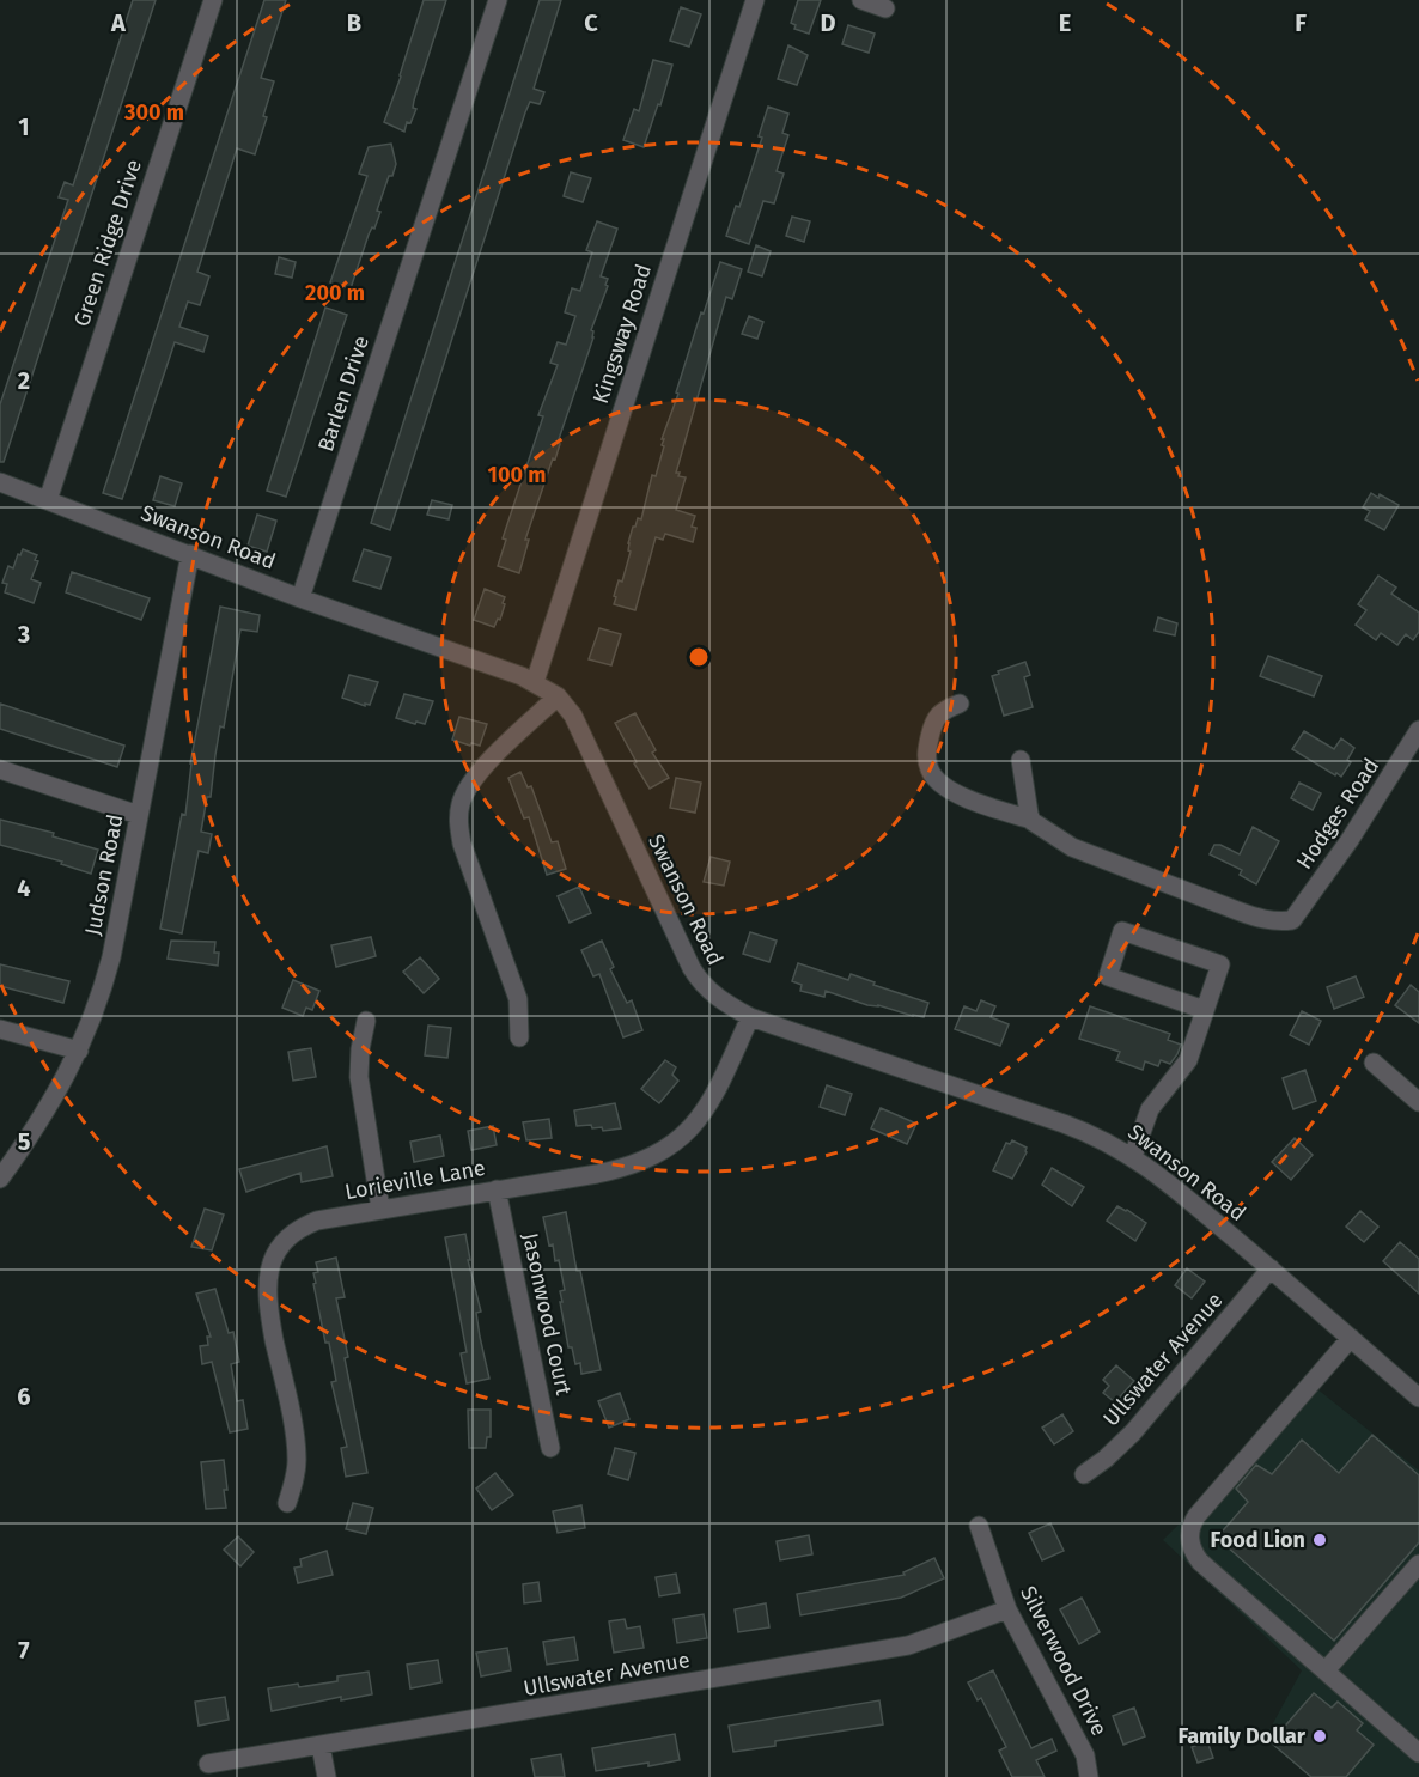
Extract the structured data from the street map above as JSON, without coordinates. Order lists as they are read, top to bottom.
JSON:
{
  "streets": {
    "street": [
      "Green Ridge Drive",
      "Kingsway Road",
      "Barlen Drive",
      "Swanson Road",
      "Hodges Road",
      "Judson Road",
      "Lorieville Lane",
      "Jasonwood Court",
      "Ullswater Avenue",
      "Silverwood Drive"
    ]
  },
  "crossings": [
    ["Green Ridge Drive", "Swanson Road"],
    ["Kingsway Road", "Swanson Road"],
    ["Barlen Drive", "Swanson Road"],
    ["Swanson Road", "Judson Road"],
    ["Swanson Road", "Lorieville Lane"],
    ["Swanson Road", "Ullswater Avenue"],
    ["Lorieville Lane", "Jasonwood Court"],
    ["Ullswater Avenue", "Silverwood Drive"]
  ],
  "places": ["Food Lion", "Family Dollar"],
  "grid": {
    "columns": [
      "A",
      "B",
      "C",
      "D",
      "E",
      "F"
    ],
    "rows": [
      "1",
      "2",
      "3",
      "4",
      "5",
      "6",
      "7"
    ]
  },
  "rings": ["300 m", "200 m", "100 m"]
}
